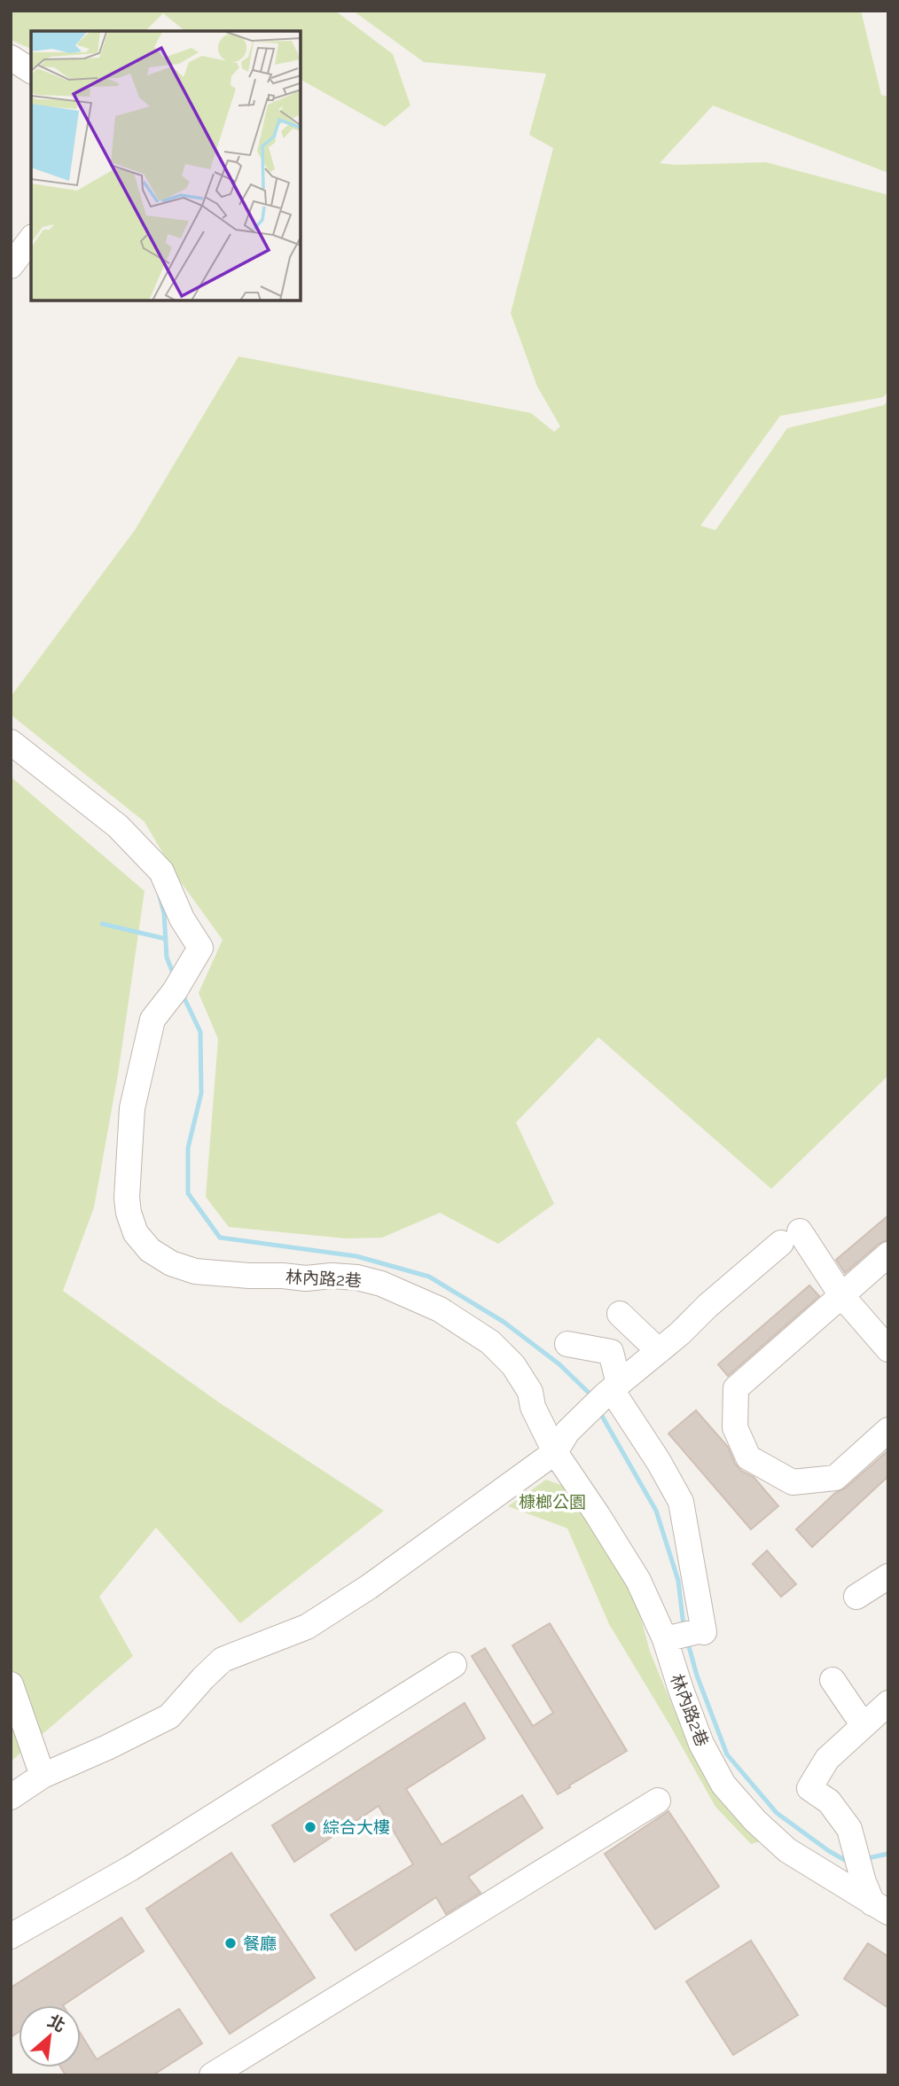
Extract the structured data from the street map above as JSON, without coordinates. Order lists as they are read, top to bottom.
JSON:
{
  "streets": {
    "street": ["林內路2巷"]
  },
  "parks": ["槺榔公園"],
  "places": ["綜合大樓", "餐廳"],
  "north": "top right"
}
